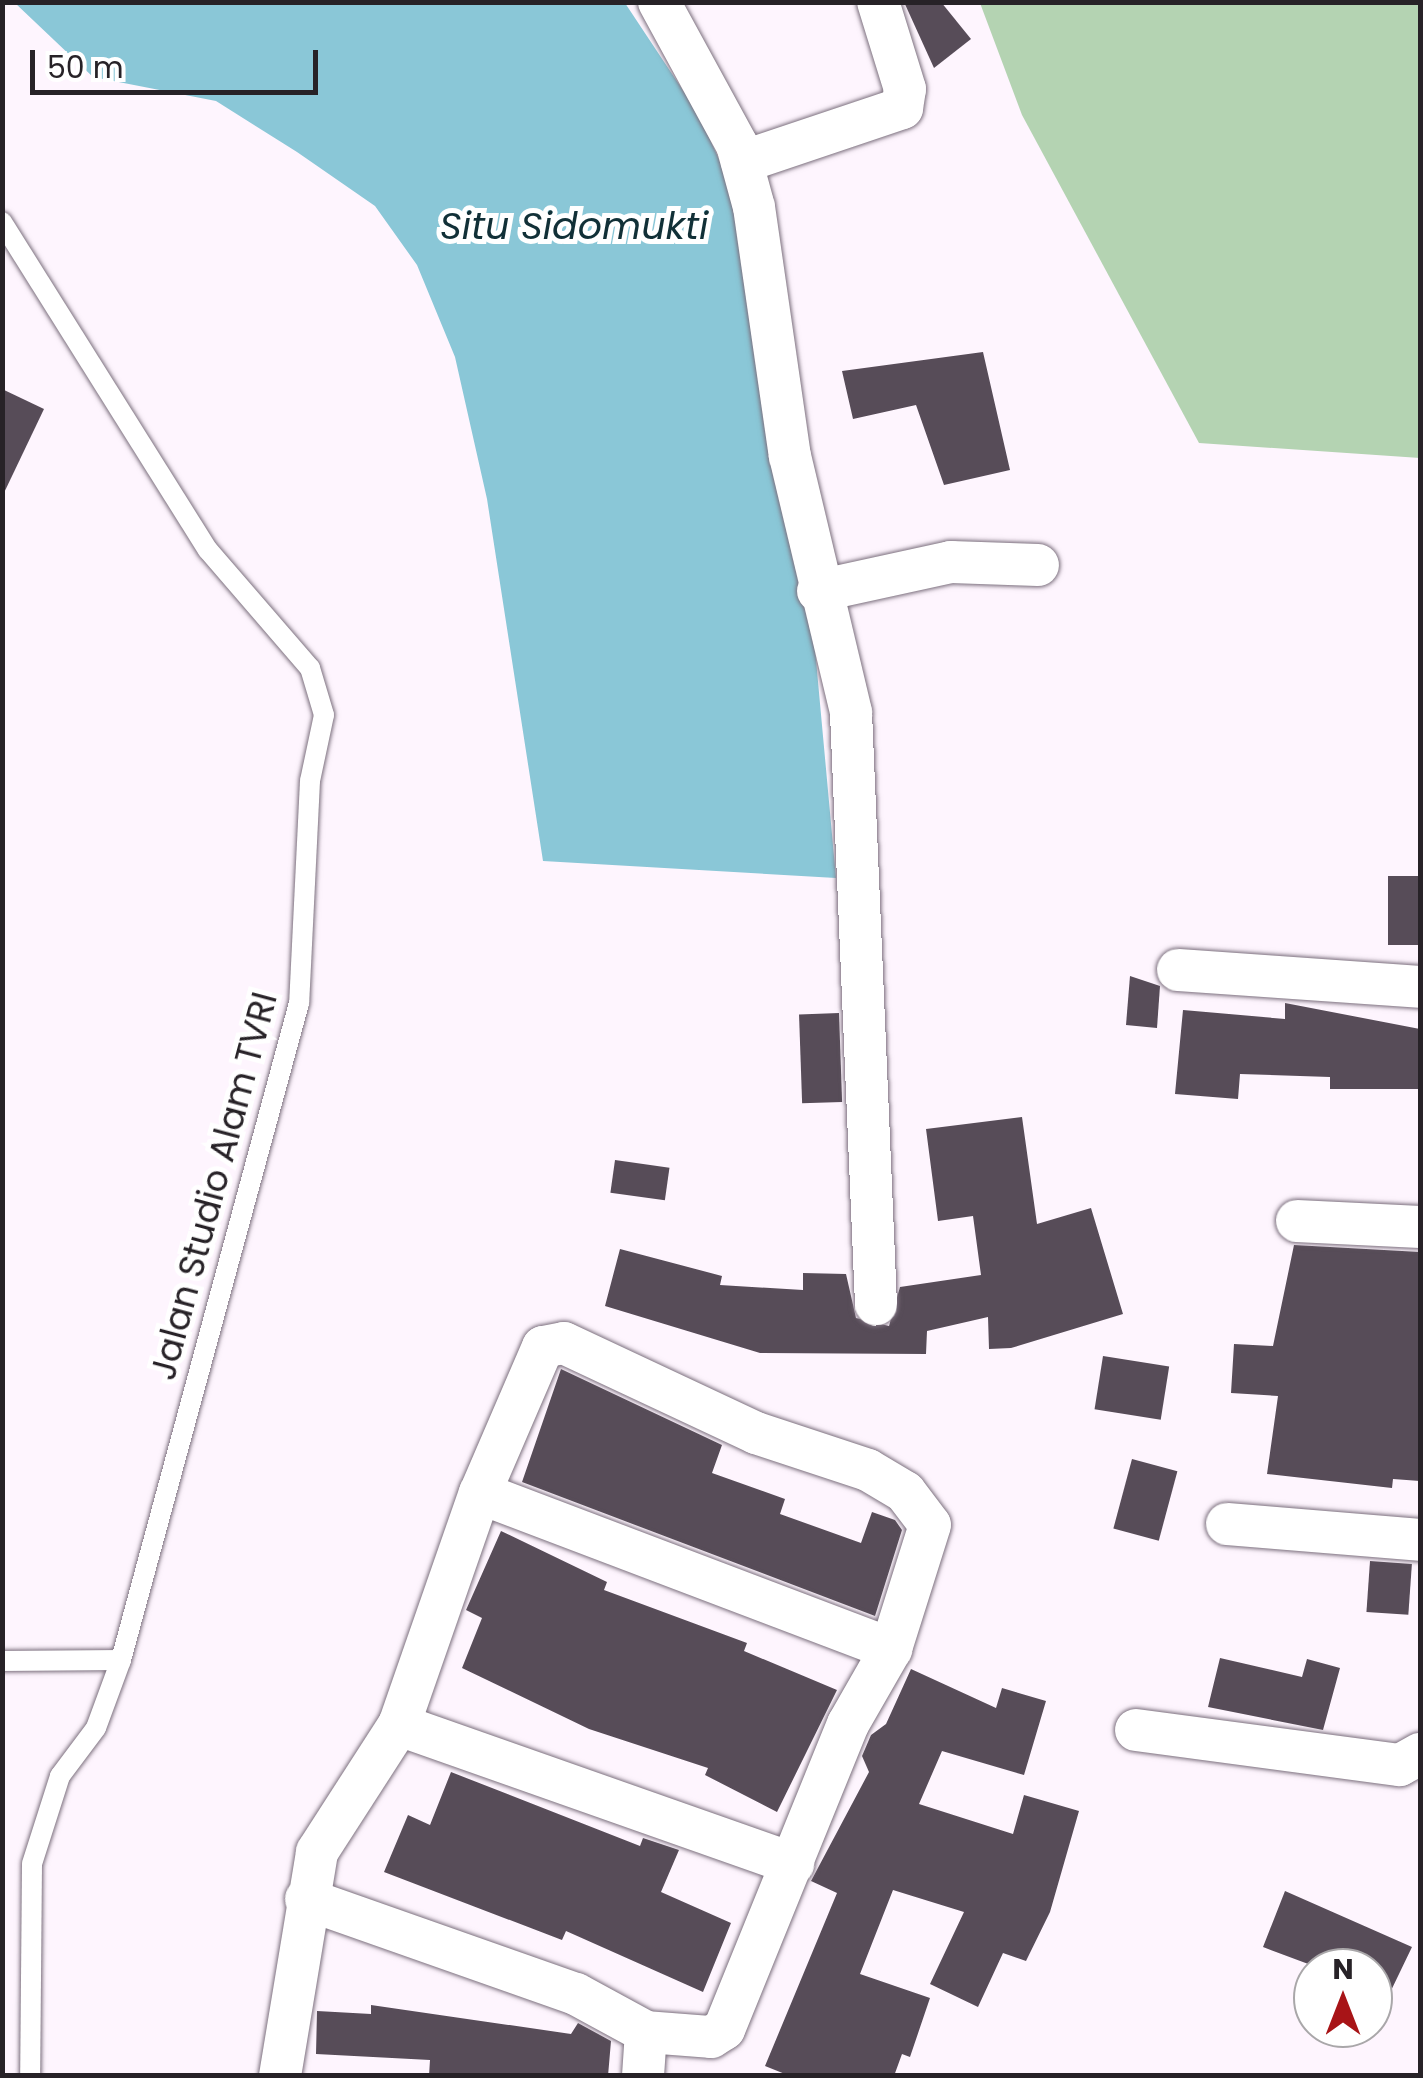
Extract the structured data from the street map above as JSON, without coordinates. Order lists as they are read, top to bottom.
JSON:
{
  "streets": {
    "lane": ["Jalan Studio Alam TVRI"]
  },
  "water": ["Situ Sidomukti"],
  "scale_bar": "50 m",
  "north": "top"
}
